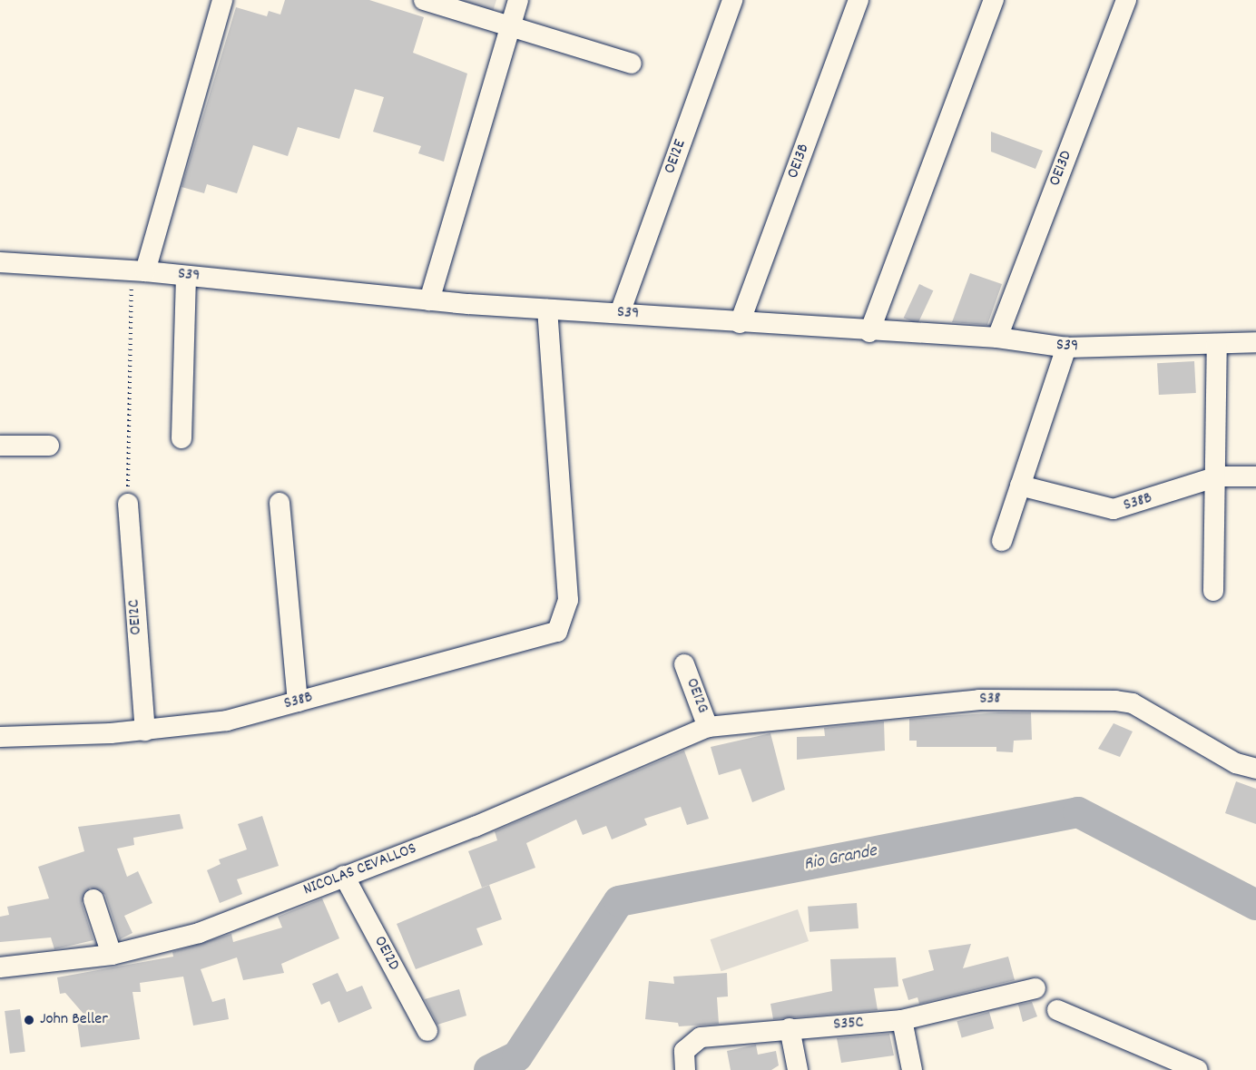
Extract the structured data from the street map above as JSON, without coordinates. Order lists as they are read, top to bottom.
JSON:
{
  "streets": {
    "street": [
      "OE12E",
      "OE13B",
      "OE13D",
      "S39",
      "S38B",
      "OE12C",
      "OE12G",
      "S38",
      "NICOLAS CEVALLOS",
      "OE12D",
      "S35C"
    ]
  },
  "crossings": [
    ["OE12E", "S39"],
    ["OE13B", "S39"],
    ["OE13D", "S39"],
    ["S39", "S38B"],
    ["S38B", "OE12C"],
    ["OE12G", "S38"],
    ["OE12G", "NICOLAS CEVALLOS"],
    ["S38", "NICOLAS CEVALLOS"],
    ["NICOLAS CEVALLOS", "OE12D"]
  ],
  "water": ["Rio Grande"],
  "places": ["John Beller"]
}
